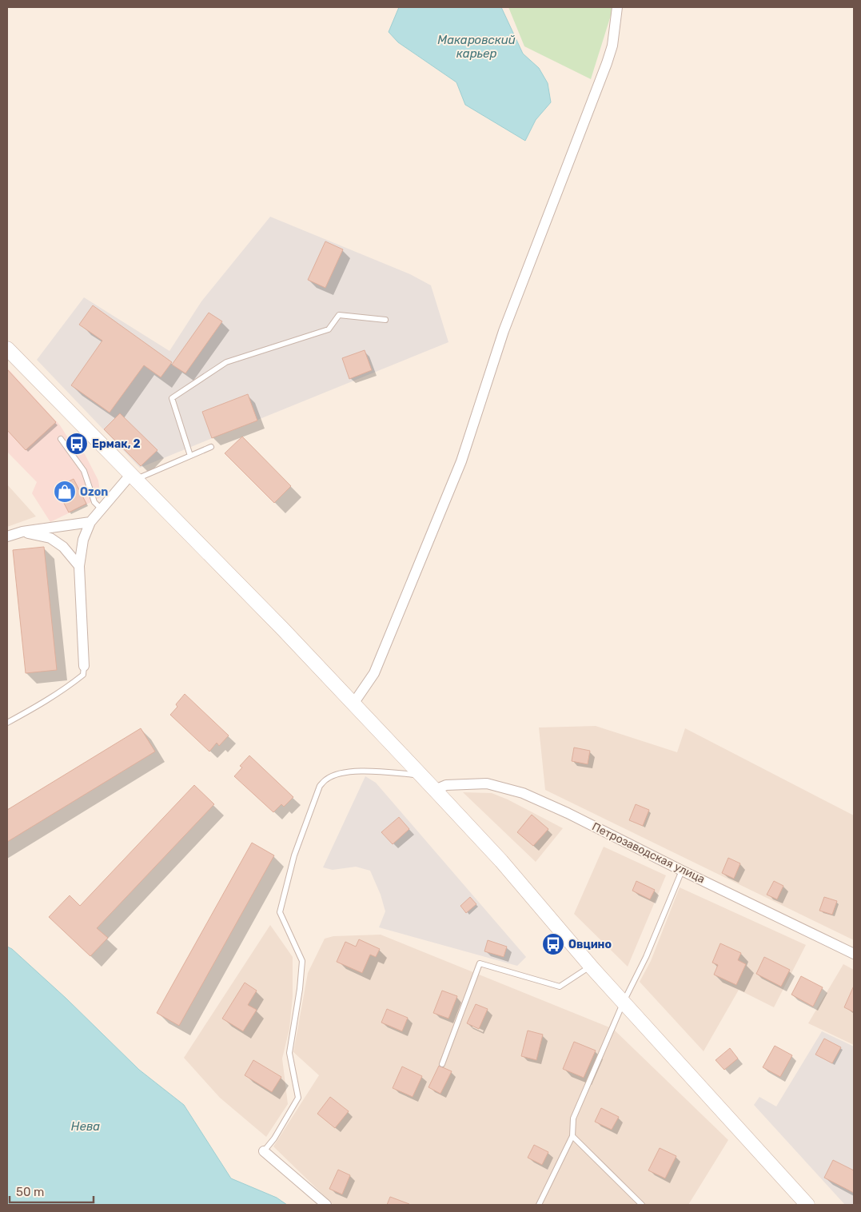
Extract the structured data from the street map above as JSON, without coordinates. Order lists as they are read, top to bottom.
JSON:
{
  "streets": {
    "street": ["Петрозаводская улица"]
  },
  "water": ["Макаровский карьер", "Нева"],
  "places": {
    "bus stop": ["Ермак, 2", "Овцино"],
    "shop": ["Ozon"]
  },
  "scale_bar": "50 m"
}
